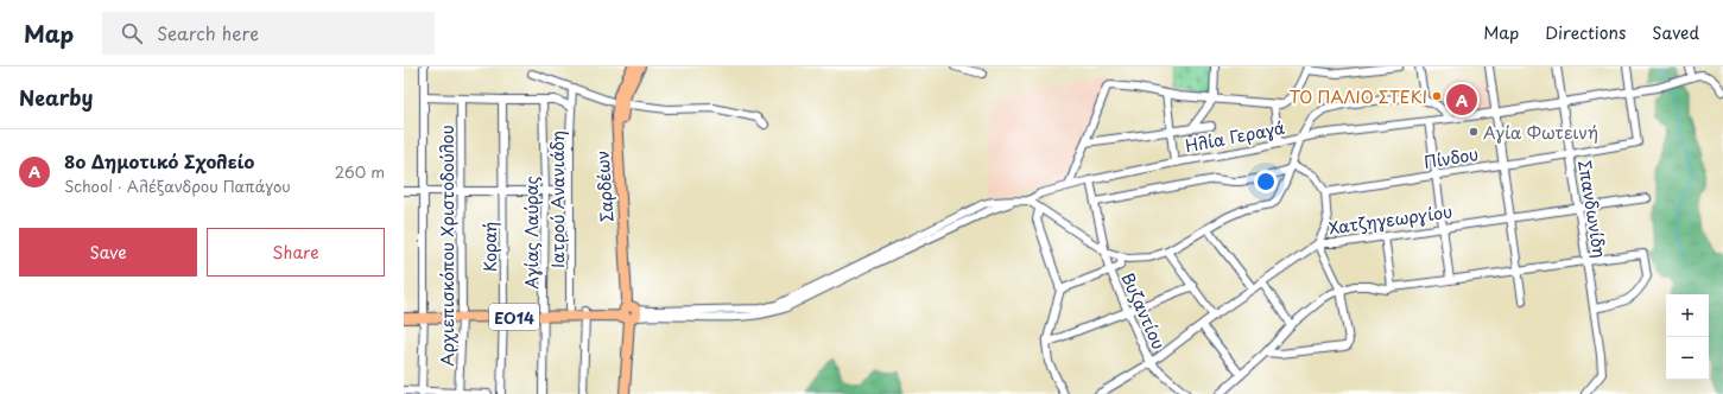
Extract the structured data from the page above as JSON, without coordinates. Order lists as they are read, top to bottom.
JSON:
{
  "streets": {
    "main road": ["Σαρδέων", "ΕΟ14"],
    "street": [
      "Ηλία Γεραγά",
      "Πίνδου",
      "Ιατρού Ανανιάδη",
      "Σπανδωνίδη",
      "Χατζηγεωργίου",
      "Αγίας Λαύρας",
      "Αρχιεπισκόπου Χριστοδούλου",
      "Κοραή",
      "Βυζαντίου"
    ]
  },
  "crossings": [
    ["Ηλία Γεραγά", "Πίνδου"],
    ["Ηλία Γεραγά", "Σπανδωνίδη"],
    ["Ηλία Γεραγά", "Βυζαντίου"],
    ["Πίνδου", "Σπανδωνίδη"],
    ["Σαρδέων", "ΕΟ14"],
    ["Ιατρού Ανανιάδη", "ΕΟ14"],
    ["Σπανδωνίδη", "Χατζηγεωργίου"],
    ["Χατζηγεωργίου", "Βυζαντίου"],
    ["Αγίας Λαύρας", "ΕΟ14"],
    ["Αρχιεπισκόπου Χριστοδούλου", "ΕΟ14"],
    ["Κοραή", "ΕΟ14"]
  ],
  "places": ["ΤΟ ΠΑΛΙΟ ΣΤΕΚΙ", "Αγία Φωτεινή"],
  "page": {
    "header": "Map",
    "search": "Search here",
    "nav": ["Map", "Directions", "Saved"],
    "heading": "Nearby",
    "pins": "A",
    "list": [
      {
        "mark": "A",
        "name": "8ο Δημοτικό Σχολείο",
        "note": "School · Αλέξανδρου Παπάγου",
        "value": "260 m"
      }
    ],
    "buttons": ["Save", "Share"],
    "map_buttons": ["+", "−"]
  }
}
